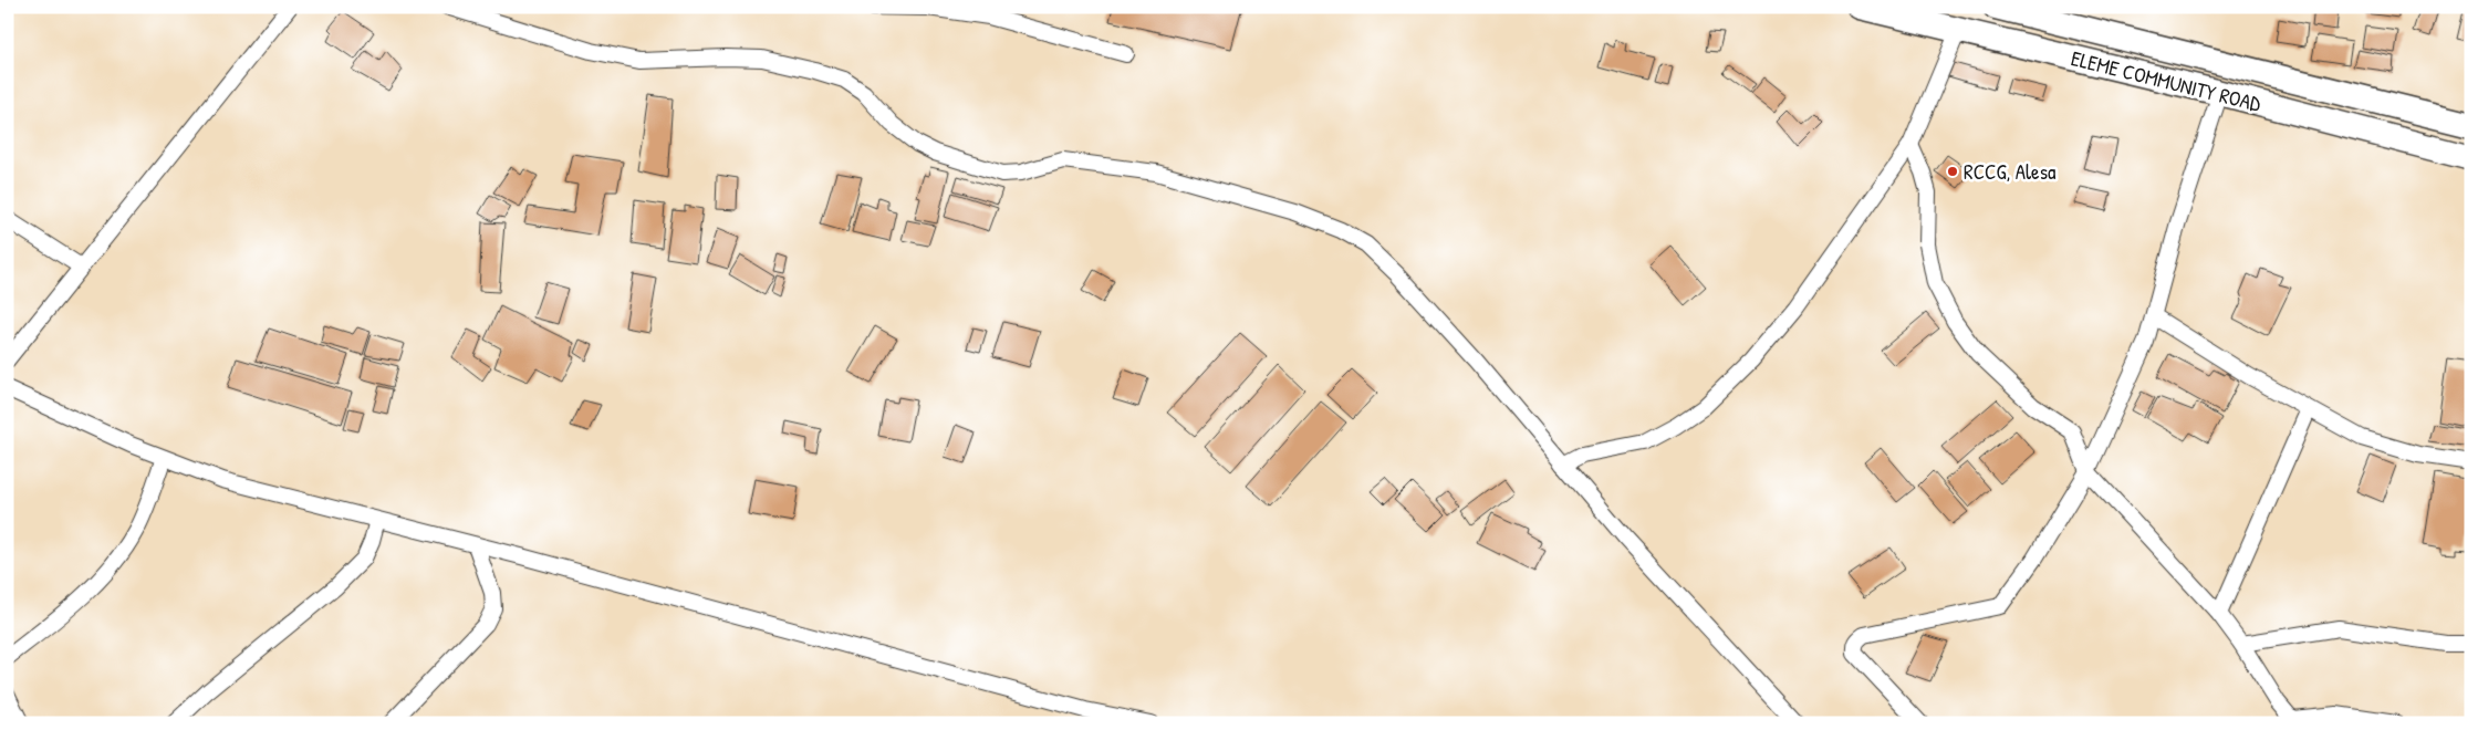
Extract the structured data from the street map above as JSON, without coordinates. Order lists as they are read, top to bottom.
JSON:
{
  "streets": {
    "main road": ["ELEME COMMUNITY ROAD"]
  },
  "places": ["RCCG, Alesa"]
}
